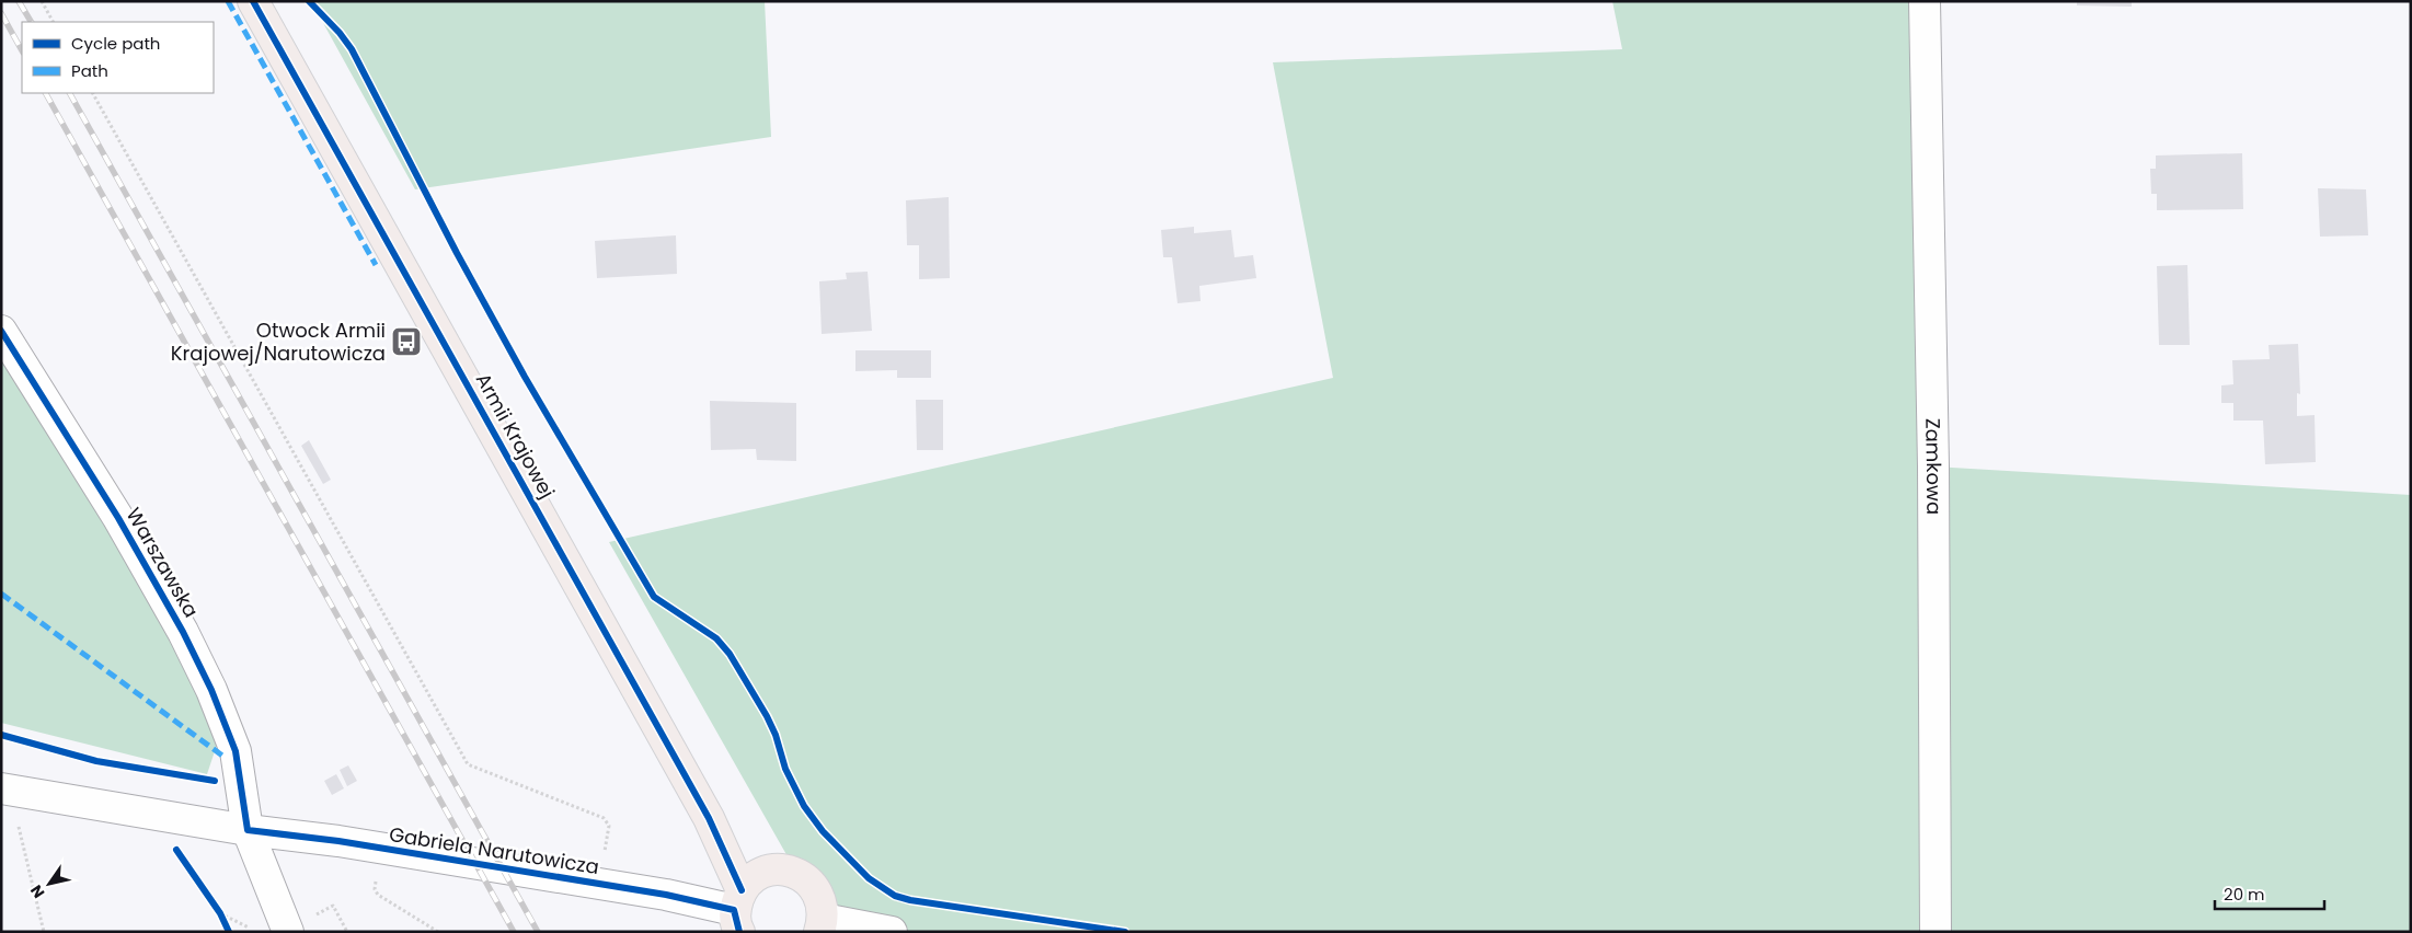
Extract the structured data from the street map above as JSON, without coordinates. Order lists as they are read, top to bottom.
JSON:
{
  "streets": {
    "main road": ["Armii Krajowej"],
    "street": ["Zamkowa", "Warszawska", "Gabriela Narutowicza"]
  },
  "crossings": [
    ["Armii Krajowej", "Gabriela Narutowicza"],
    ["Warszawska", "Gabriela Narutowicza"]
  ],
  "places": {
    "bus stop": ["Otwock Armii Krajowej/Narutowicza"]
  },
  "legend": ["Cycle path", "Path"],
  "scale_bar": "20 m",
  "north": "bottom left"
}
